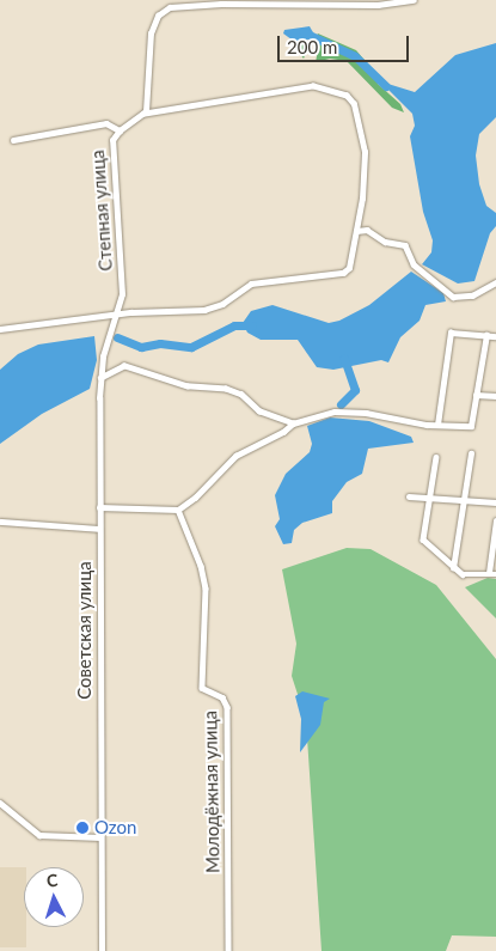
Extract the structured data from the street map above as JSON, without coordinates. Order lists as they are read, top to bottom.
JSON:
{
  "streets": {
    "street": ["Степная улица", "Советская улица", "Молодёжная улица"]
  },
  "crossings": [
    ["Степная улица", "Советская улица"]
  ],
  "places": ["Ozon"],
  "scale_bar": "200 m",
  "north": "top"
}
